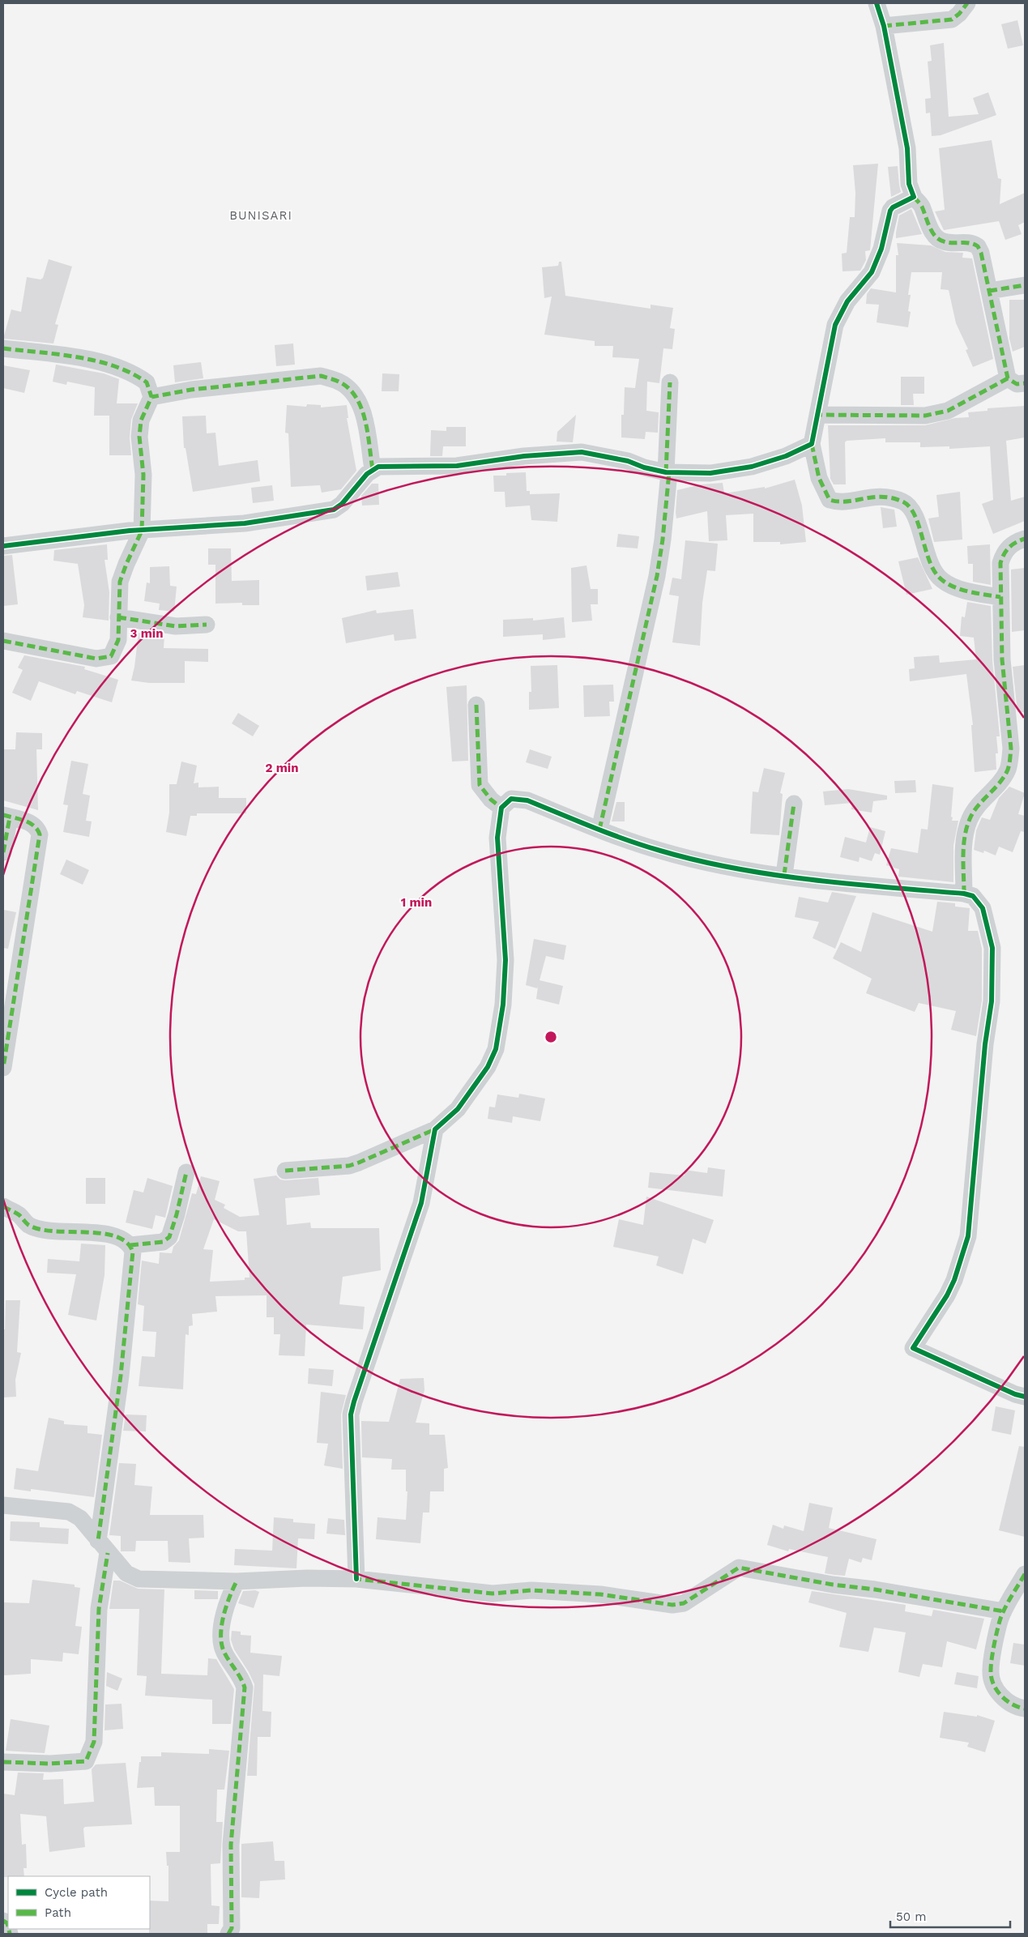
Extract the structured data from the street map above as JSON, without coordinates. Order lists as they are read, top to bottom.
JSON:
{
  "districts": ["BUNISARI"],
  "legend": ["Cycle path", "Path"],
  "scale_bar": "50 m",
  "rings": ["3 min", "2 min", "1 min"]
}
